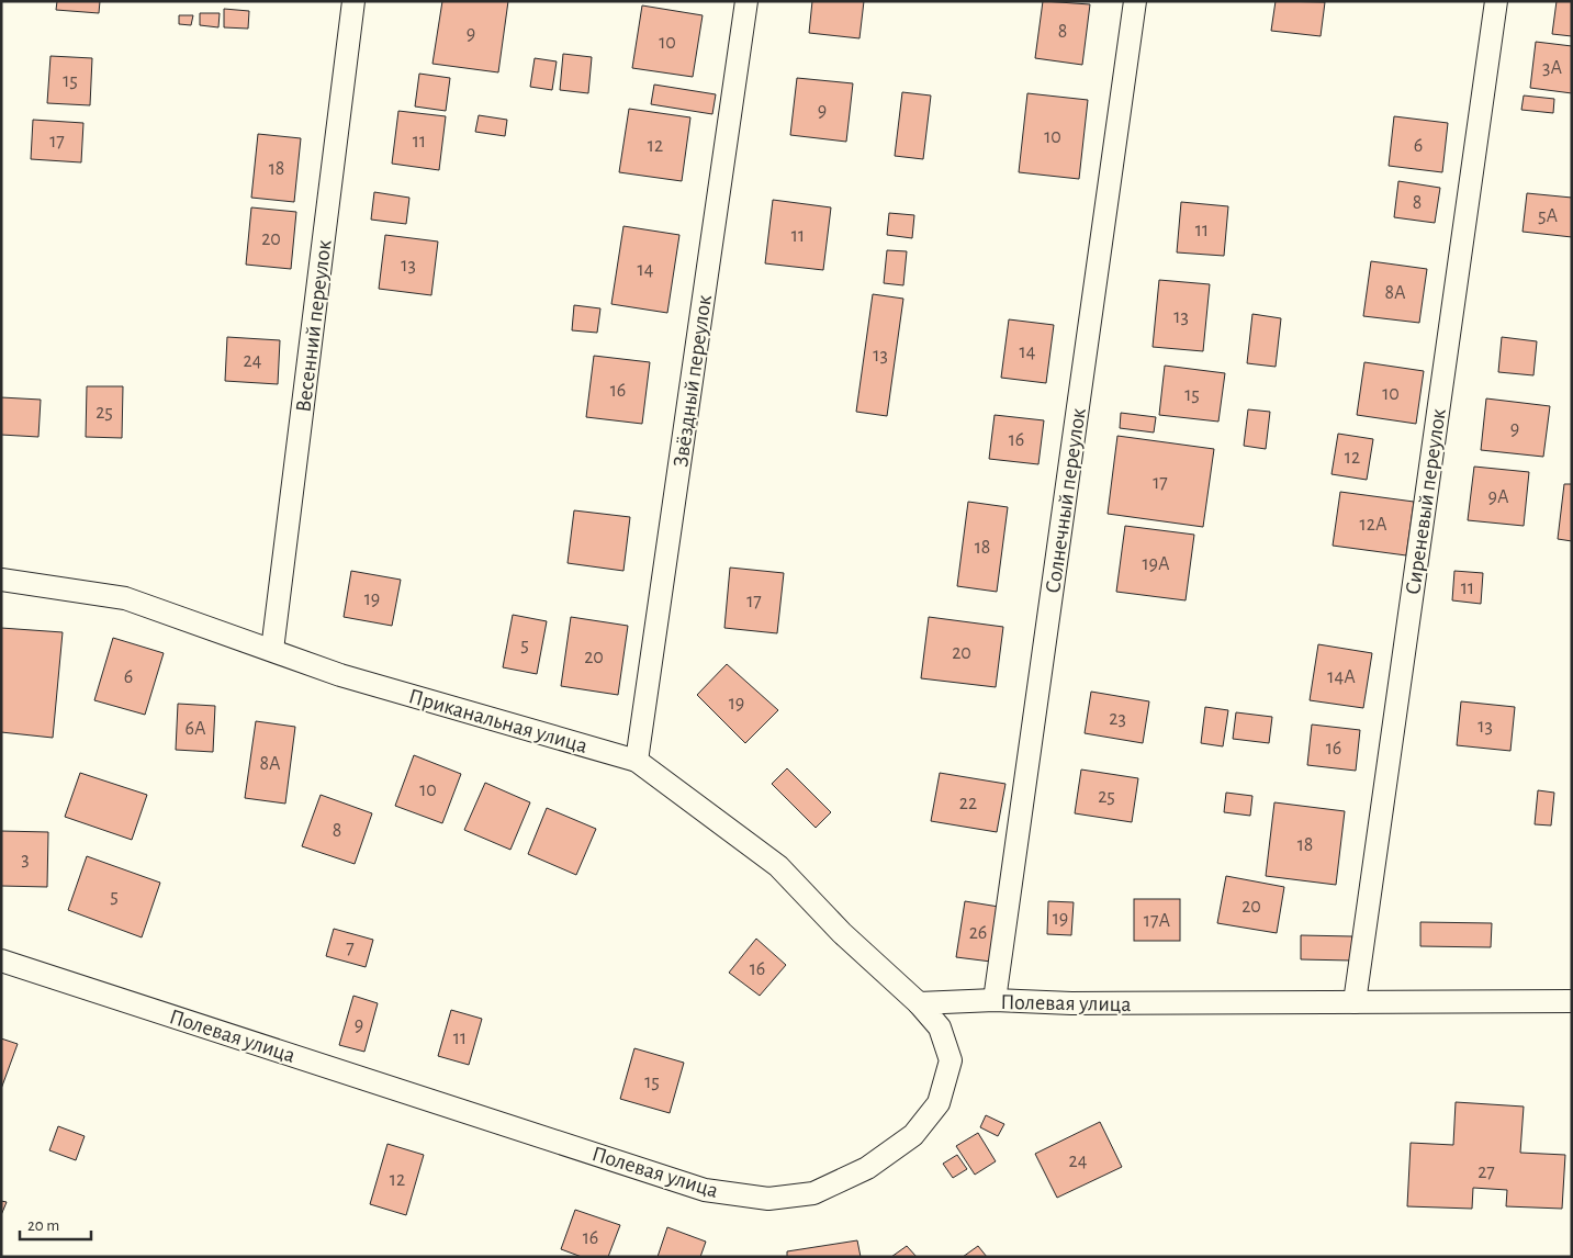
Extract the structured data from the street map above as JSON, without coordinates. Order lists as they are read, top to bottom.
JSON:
{
  "streets": {
    "street": [
      "Весенний переулок",
      "Звёздный переулок",
      "Солнечный переулок",
      "Сиреневый переулок",
      "Приканальная улица",
      "Полевая улица"
    ]
  },
  "crossings": [
    ["Весенний переулок", "Приканальная улица"],
    ["Звёздный переулок", "Приканальная улица"],
    ["Солнечный переулок", "Полевая улица"],
    ["Сиреневый переулок", "Полевая улица"],
    ["Приканальная улица", "Полевая улица"]
  ],
  "house_numbers": [
    "8",
    "9",
    "10",
    "3А",
    "15",
    "9",
    "10",
    "17",
    "11",
    "12",
    "6",
    "18",
    "8",
    "5А",
    "11",
    "11",
    "20",
    "13",
    "14",
    "8А",
    "13",
    "14",
    "13",
    "24",
    "16",
    "10",
    "15",
    "25",
    "9",
    "16",
    "12",
    "17",
    "9А",
    "12А",
    "18",
    "19А",
    "11",
    "19",
    "17",
    "5",
    "20",
    "20",
    "6",
    "14А",
    "19",
    "23",
    "13",
    "6А",
    "16",
    "8А",
    "10",
    "25",
    "22",
    "8",
    "18",
    "3",
    "5",
    "20",
    "19",
    "17А",
    "26",
    "7",
    "16",
    "9",
    "11",
    "15",
    "24",
    "27",
    "12",
    "16"
  ],
  "scale_bar": "20 m"
}
